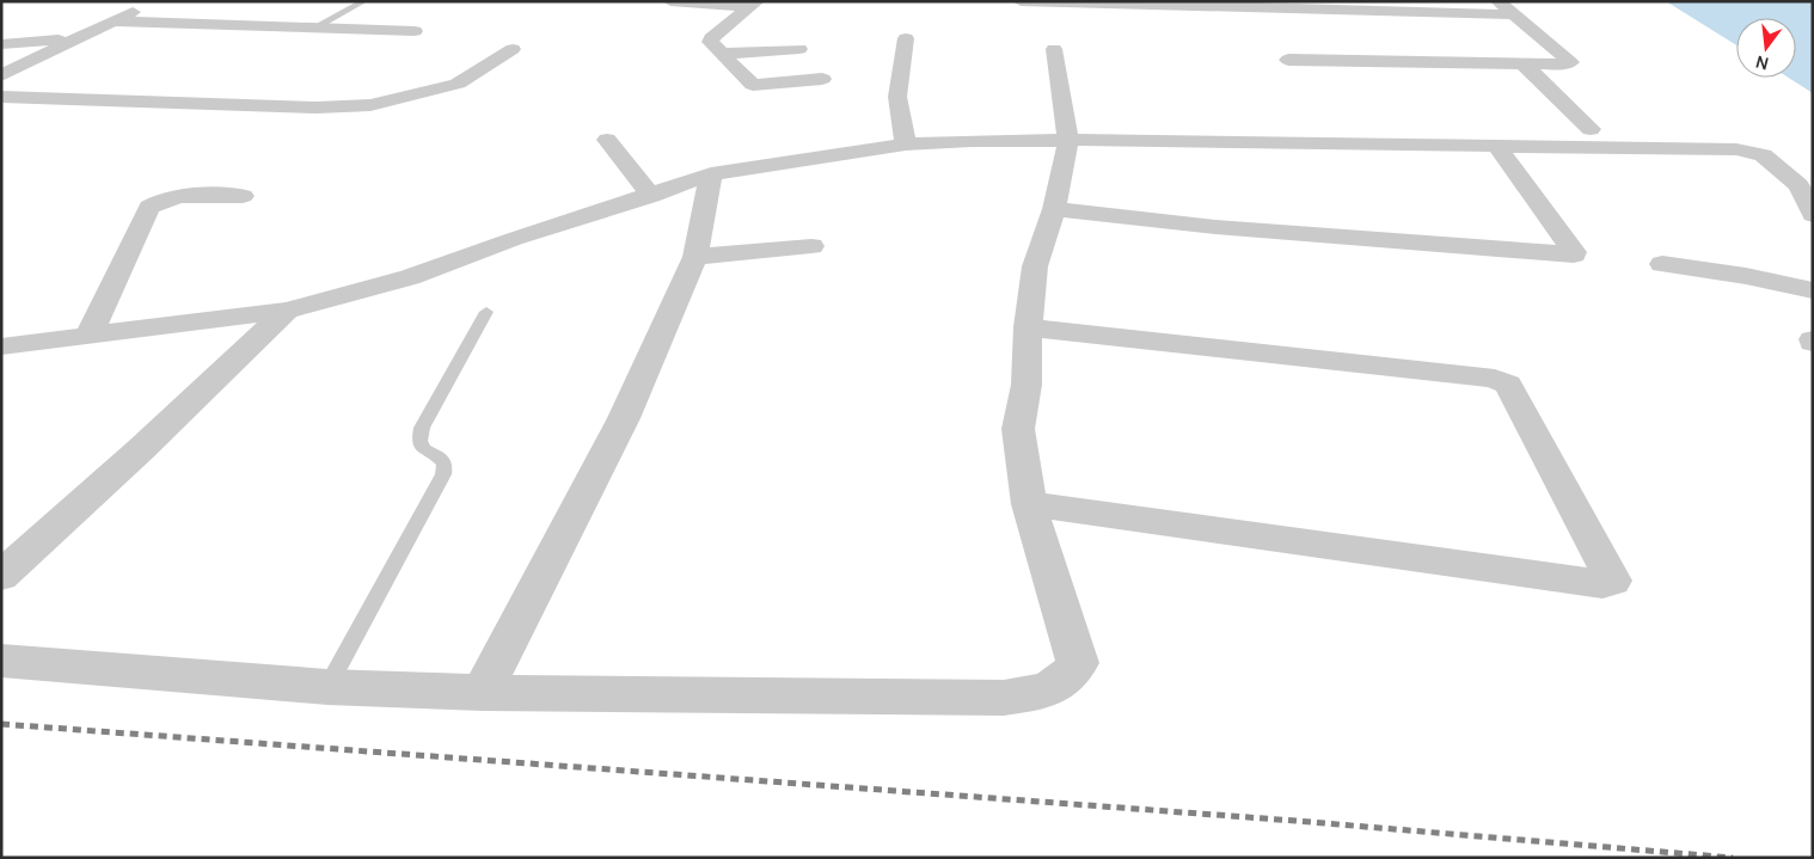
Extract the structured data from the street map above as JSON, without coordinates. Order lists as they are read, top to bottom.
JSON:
{
  "north": "bottom"
}
